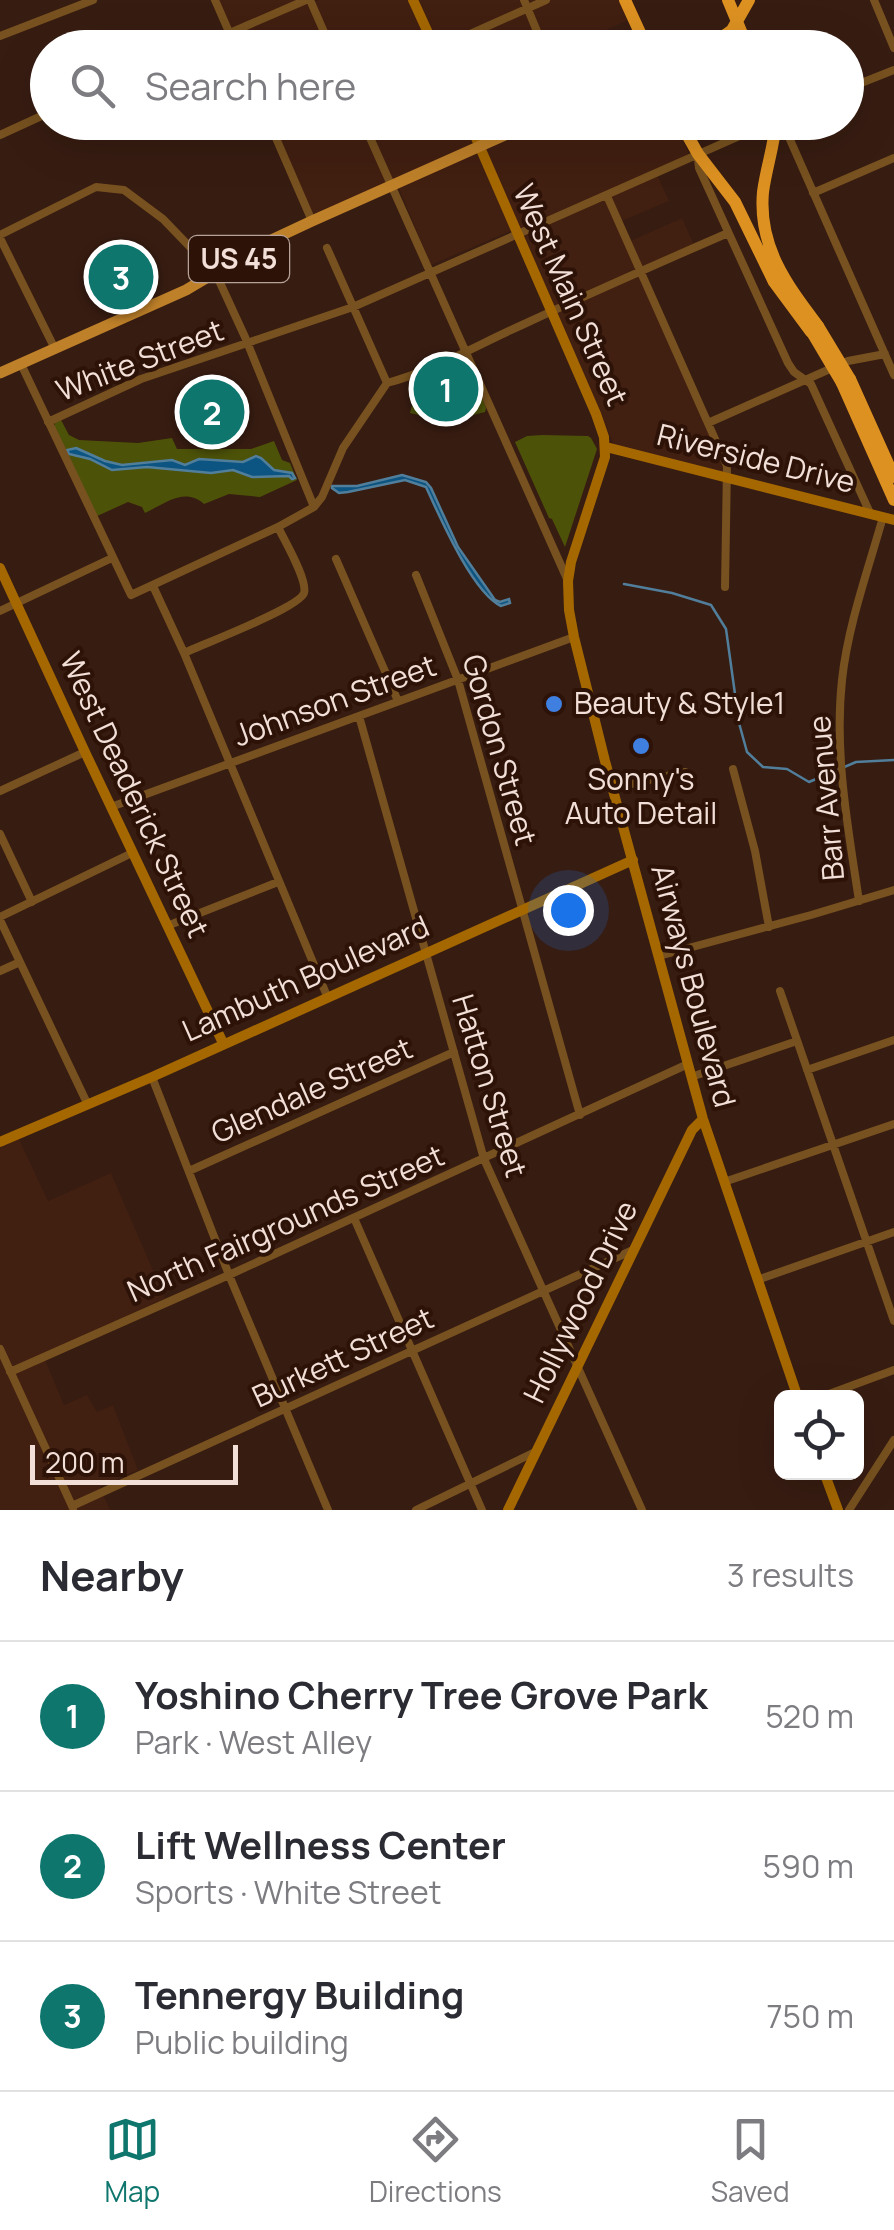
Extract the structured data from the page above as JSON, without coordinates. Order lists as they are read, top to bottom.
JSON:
{
  "streets": {
    "main road": ["US 45"],
    "street": [
      "West Main Street",
      "White Street",
      "Riverside Drive",
      "Johnson Street",
      "Gordon Street",
      "West Deaderick Street",
      "Barr Avenue",
      "Lambuth Boulevard",
      "Airways Boulevard",
      "Hatton Street",
      "Glendale Street",
      "North Fairgrounds Street",
      "Hollywood Drive",
      "Burkett Street"
    ]
  },
  "crossings": [
    ["US 45", "West Main Street"],
    ["West Main Street", "White Street"],
    ["West Main Street", "Riverside Drive"],
    ["West Main Street", "Airways Boulevard"],
    ["Riverside Drive", "Barr Avenue"],
    ["Johnson Street", "Gordon Street"],
    ["Johnson Street", "West Deaderick Street"],
    ["Johnson Street", "Airways Boulevard"],
    ["Johnson Street", "Hatton Street"],
    ["Gordon Street", "Lambuth Boulevard"],
    ["Gordon Street", "North Fairgrounds Street"],
    ["West Deaderick Street", "Lambuth Boulevard"],
    ["Lambuth Boulevard", "Airways Boulevard"],
    ["Lambuth Boulevard", "Hatton Street"],
    ["Airways Boulevard", "North Fairgrounds Street"],
    ["Airways Boulevard", "Hollywood Drive"],
    ["Hatton Street", "Glendale Street"],
    ["Hatton Street", "North Fairgrounds Street"],
    ["Hatton Street", "Hollywood Drive"],
    ["Hatton Street", "Burkett Street"],
    ["Hollywood Drive", "Burkett Street"]
  ],
  "places": ["Beauty & Style1", "Sonny's Auto Detail"],
  "scale_bar": "200 m",
  "page": {
    "search": "Search here",
    "pins": ["3", "1", "2"],
    "scale": "200 m",
    "heading": ["Nearby", "3 results"],
    "list": [
      {
        "mark": "1",
        "name": "Yoshino Cherry Tree Grove Park",
        "note": "Park · West Alley",
        "value": "520 m"
      },
      {
        "mark": "2",
        "name": "Lift Wellness Center",
        "note": "Sports · White Street",
        "value": "590 m"
      },
      {
        "mark": "3",
        "name": "Tennergy Building",
        "note": "Public building",
        "value": "750 m"
      }
    ],
    "nav": ["Map", "Directions", "Saved"]
  }
}
